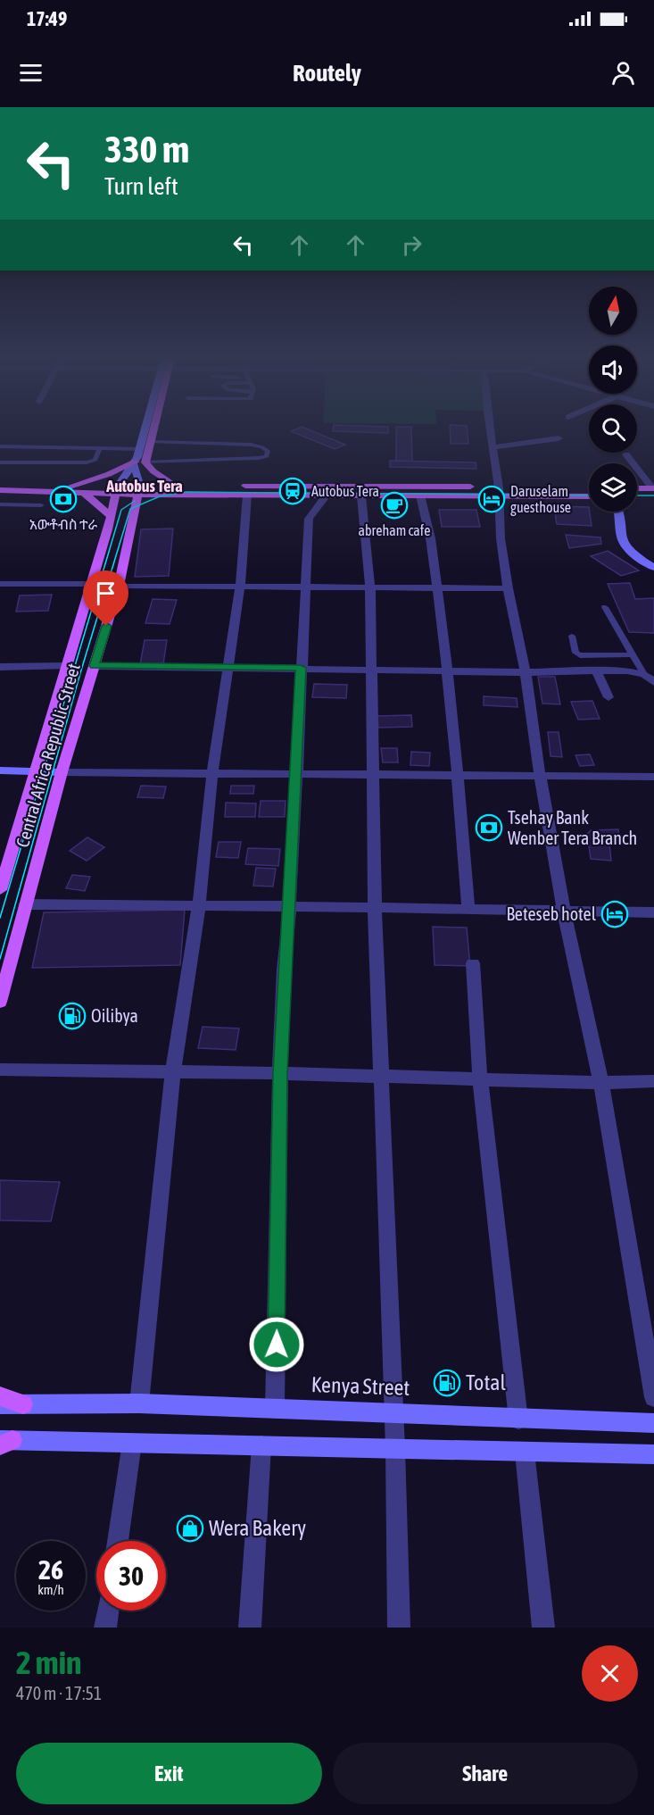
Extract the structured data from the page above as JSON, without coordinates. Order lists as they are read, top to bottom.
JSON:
{
  "streets": {
    "main road": ["Central Africa Republic Street", "Kenya Street"]
  },
  "districts": ["Autobus Tera"],
  "places": {
    "station": ["Autobus Tera"],
    "bank": ["አውቶብስ ተራ", "Tsehay Bank Wenber Tera Branch"],
    "hotel": ["Daruselam guesthouse", "Beteseb hotel"],
    "cafe": ["abreham cafe"],
    "fuel station": ["Oilibya", "Total"],
    "shop": ["Wera Bakery"]
  },
  "north": "top",
  "page": {
    "status": "17:49",
    "header": "Routely",
    "turn": ["330 m", "Turn left"],
    "speed": "26 km/h",
    "limit": "30",
    "heading": ["2 min", "470 m · 17:51"],
    "buttons": ["Exit", "Share"]
  }
}
